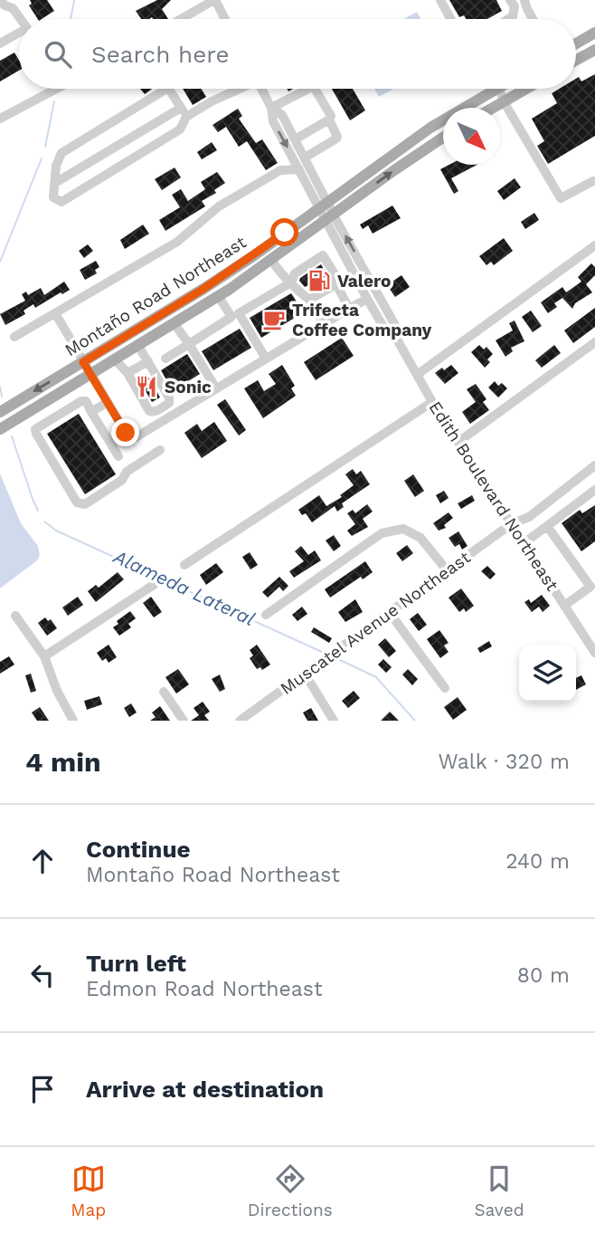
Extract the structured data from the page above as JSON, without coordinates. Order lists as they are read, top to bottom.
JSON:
{
  "streets": {
    "main road": ["Montaño Road Northeast"],
    "street": ["Edith Boulevard Northeast", "Muscatel Avenue Northeast"]
  },
  "crossings": [
    ["Montaño Road Northeast", "Edith Boulevard Northeast"],
    ["Edith Boulevard Northeast", "Muscatel Avenue Northeast"]
  ],
  "water": ["Alameda Lateral"],
  "places": {
    "fuel station": ["Valero"],
    "cafe": ["Trifecta Coffee Company"],
    "restaurant": ["Sonic"]
  },
  "north": "bottom right",
  "page": {
    "search": "Search here",
    "heading": ["4 min", "Walk · 320 m"],
    "list": [
      ["Continue", "Montaño Road Northeast", "240 m"],
      ["Turn left", "Edmon Road Northeast", "80 m"],
      "Arrive at destination"
    ],
    "nav": ["Map", "Directions", "Saved"]
  }
}
